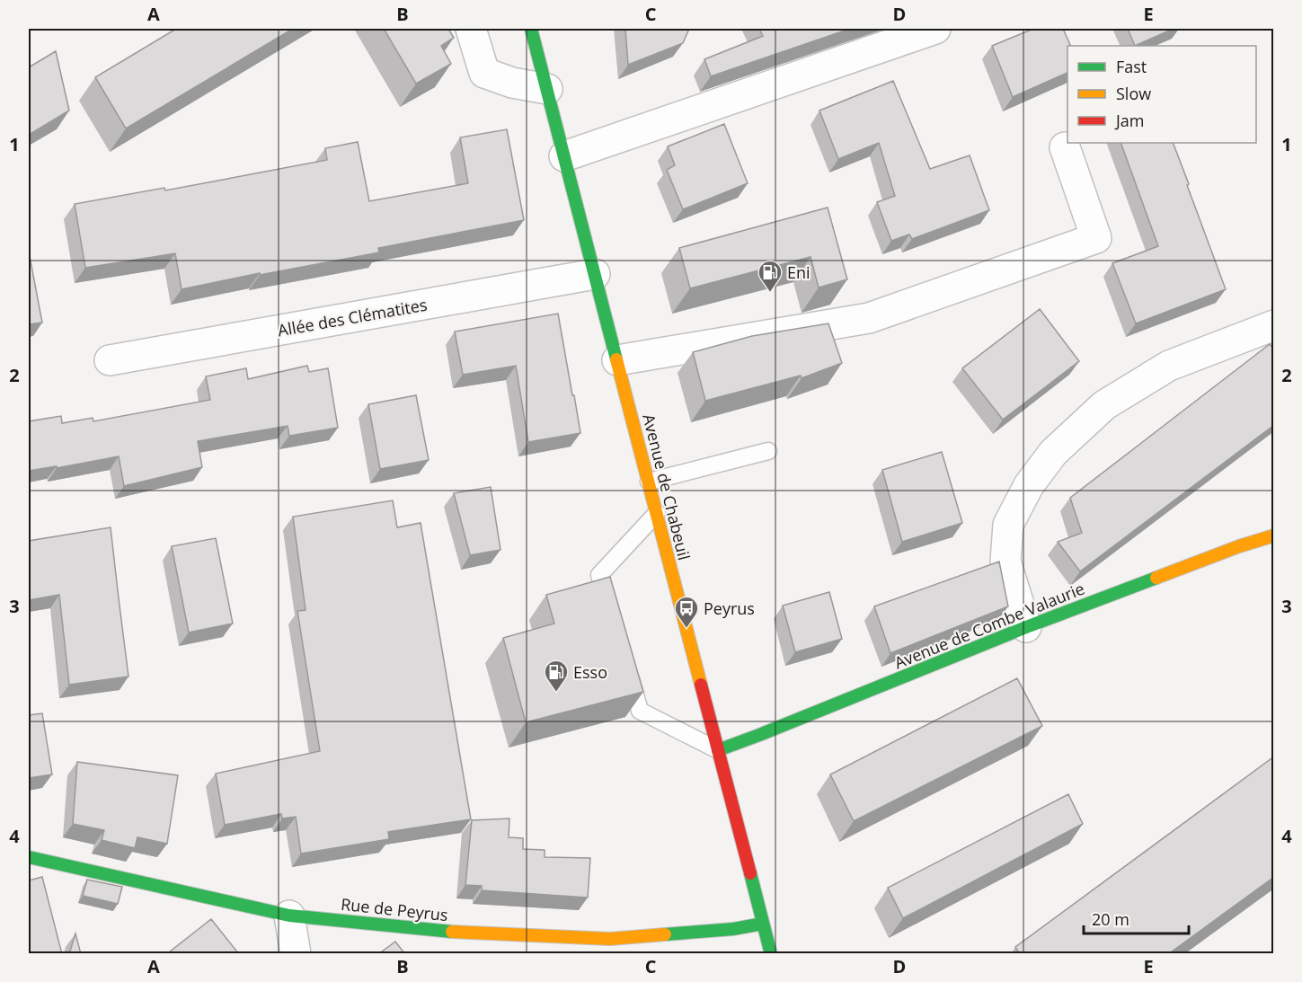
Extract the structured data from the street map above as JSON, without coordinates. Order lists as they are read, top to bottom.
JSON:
{
  "streets": {
    "street": [
      "Allée des Clématites",
      "Avenue de Chabeuil",
      "Avenue de Combe Valaurie",
      "Rue de Peyrus"
    ]
  },
  "crossings": [
    ["Allée des Clématites", "Avenue de Chabeuil"],
    ["Avenue de Chabeuil", "Avenue de Combe Valaurie"],
    ["Avenue de Chabeuil", "Rue de Peyrus"]
  ],
  "places": {
    "fuel station": ["Eni", "Esso"],
    "bus stop": ["Peyrus"]
  },
  "legend": ["Fast", "Slow", "Jam"],
  "scale_bar": "20 m",
  "grid": {
    "columns": [
      "A",
      "B",
      "C",
      "D",
      "E"
    ],
    "rows": [
      "1",
      "2",
      "3",
      "4"
    ]
  }
}
